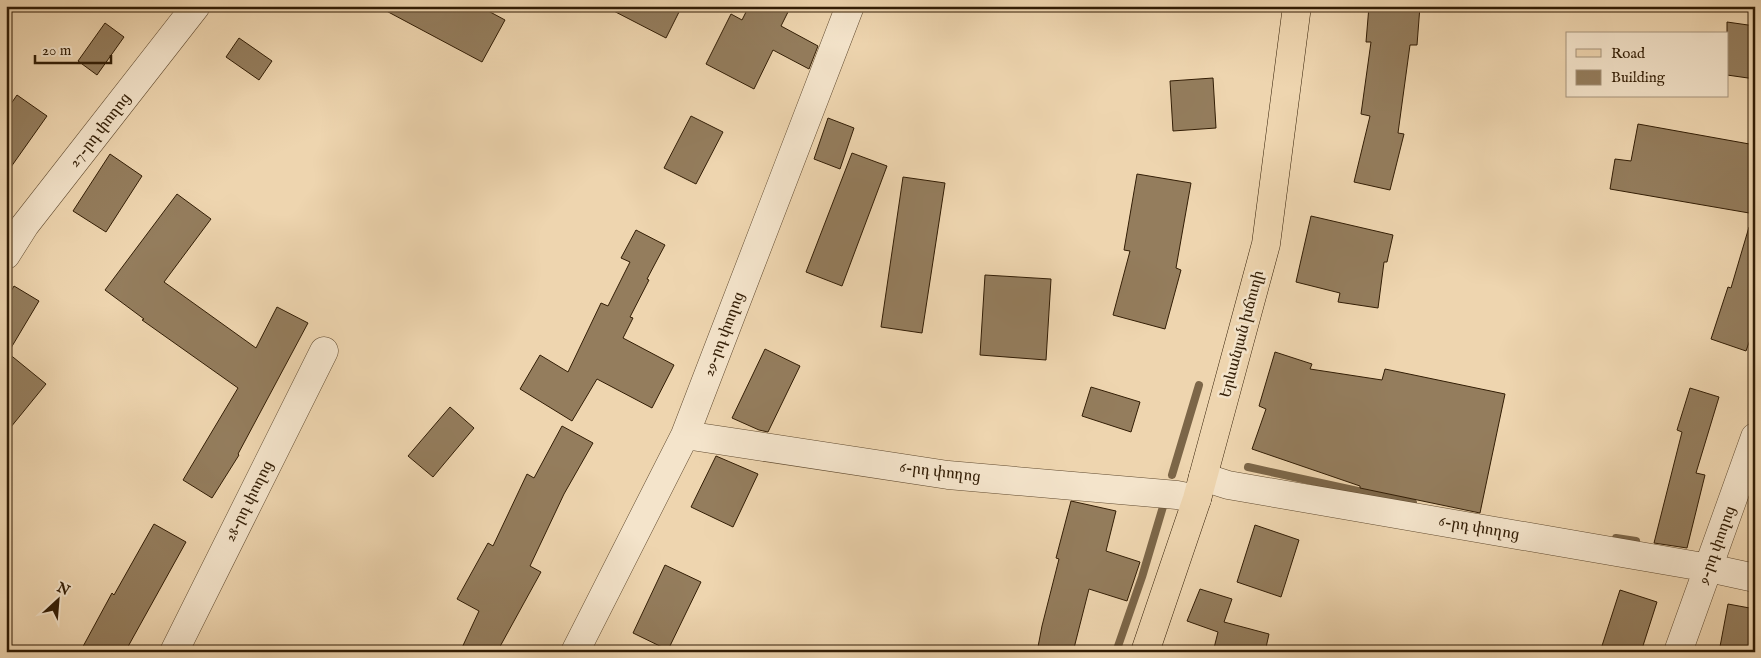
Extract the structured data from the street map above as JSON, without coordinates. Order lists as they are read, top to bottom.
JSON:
{
  "streets": {
    "main road": ["Երևանյան խճուղի"],
    "street": [
      "27-րդ փողոց",
      "29-րդ փողոց",
      "6-րդ փողոց",
      "28-րդ փողոց",
      "9-րդ փողոց"
    ]
  },
  "crossings": [
    ["29-րդ փողոց", "6-րդ փողոց"],
    ["Երևանյան խճուղի", "6-րդ փողոց"],
    ["6-րդ փողոց", "9-րդ փողոց"]
  ],
  "legend": ["Road", "Building"],
  "scale_bar": "20 m",
  "north": "top right"
}
